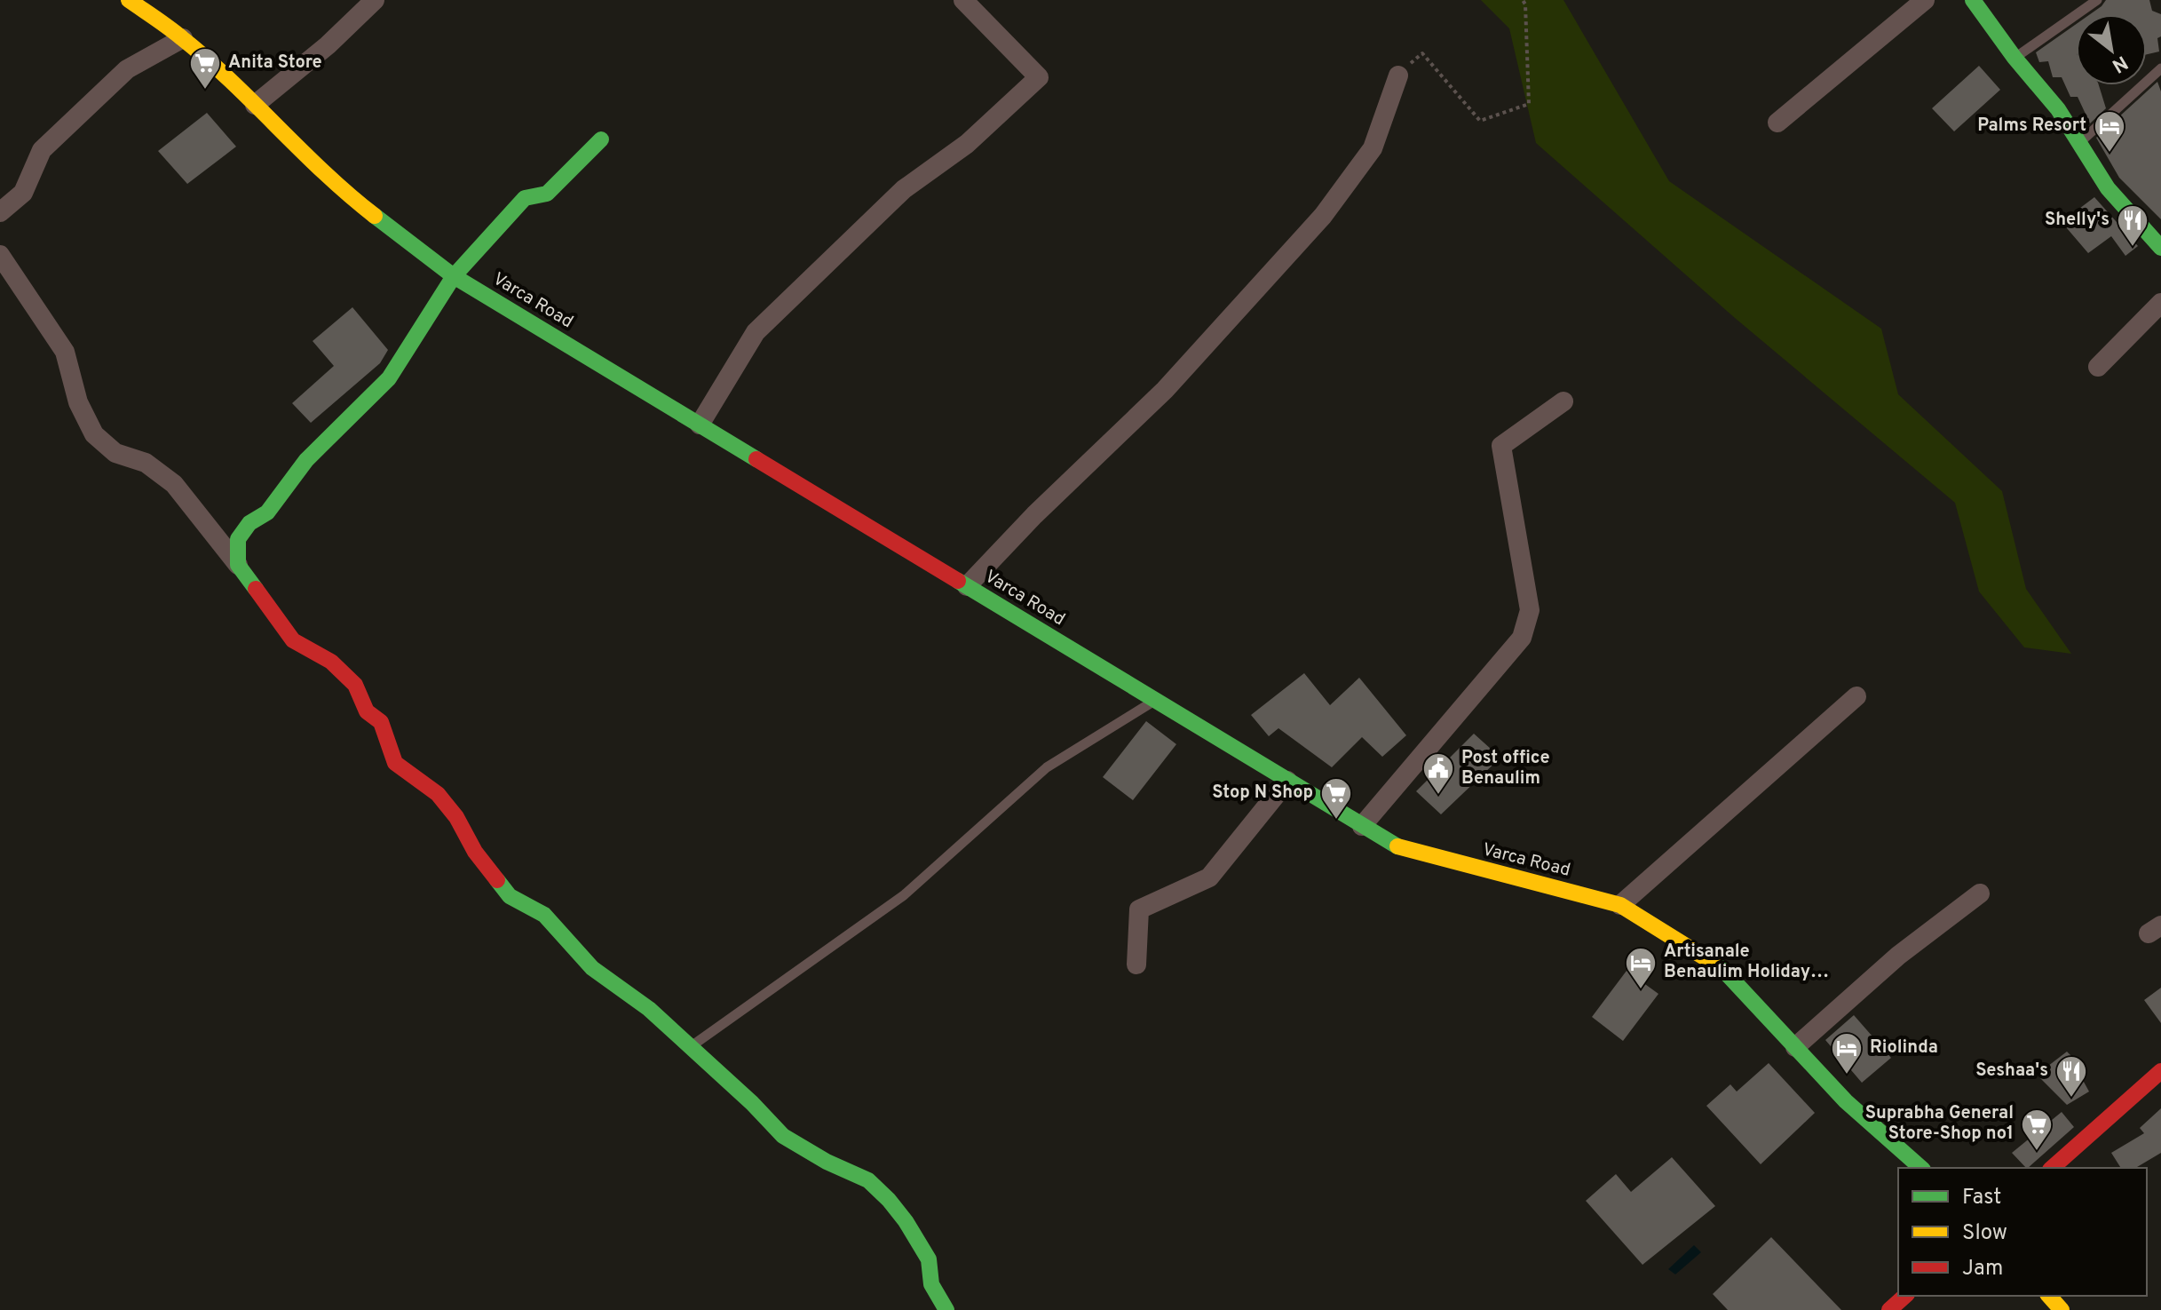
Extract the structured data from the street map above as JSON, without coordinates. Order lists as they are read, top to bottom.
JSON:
{
  "streets": {
    "main road": ["Varca Road"]
  },
  "places": {
    "supermarket": ["Anita Store", "Stop N Shop", "Suprabha General Store-Shop no1"],
    "hotel": ["Palms Resort", "Artisanale Benaulim Holiday…", "Riolinda"],
    "restaurant": ["Shelly's", "Seshaa's"],
    "public building": ["Post office Benaulim"]
  },
  "legend": ["Fast", "Slow", "Jam"],
  "north": "bottom right"
}
